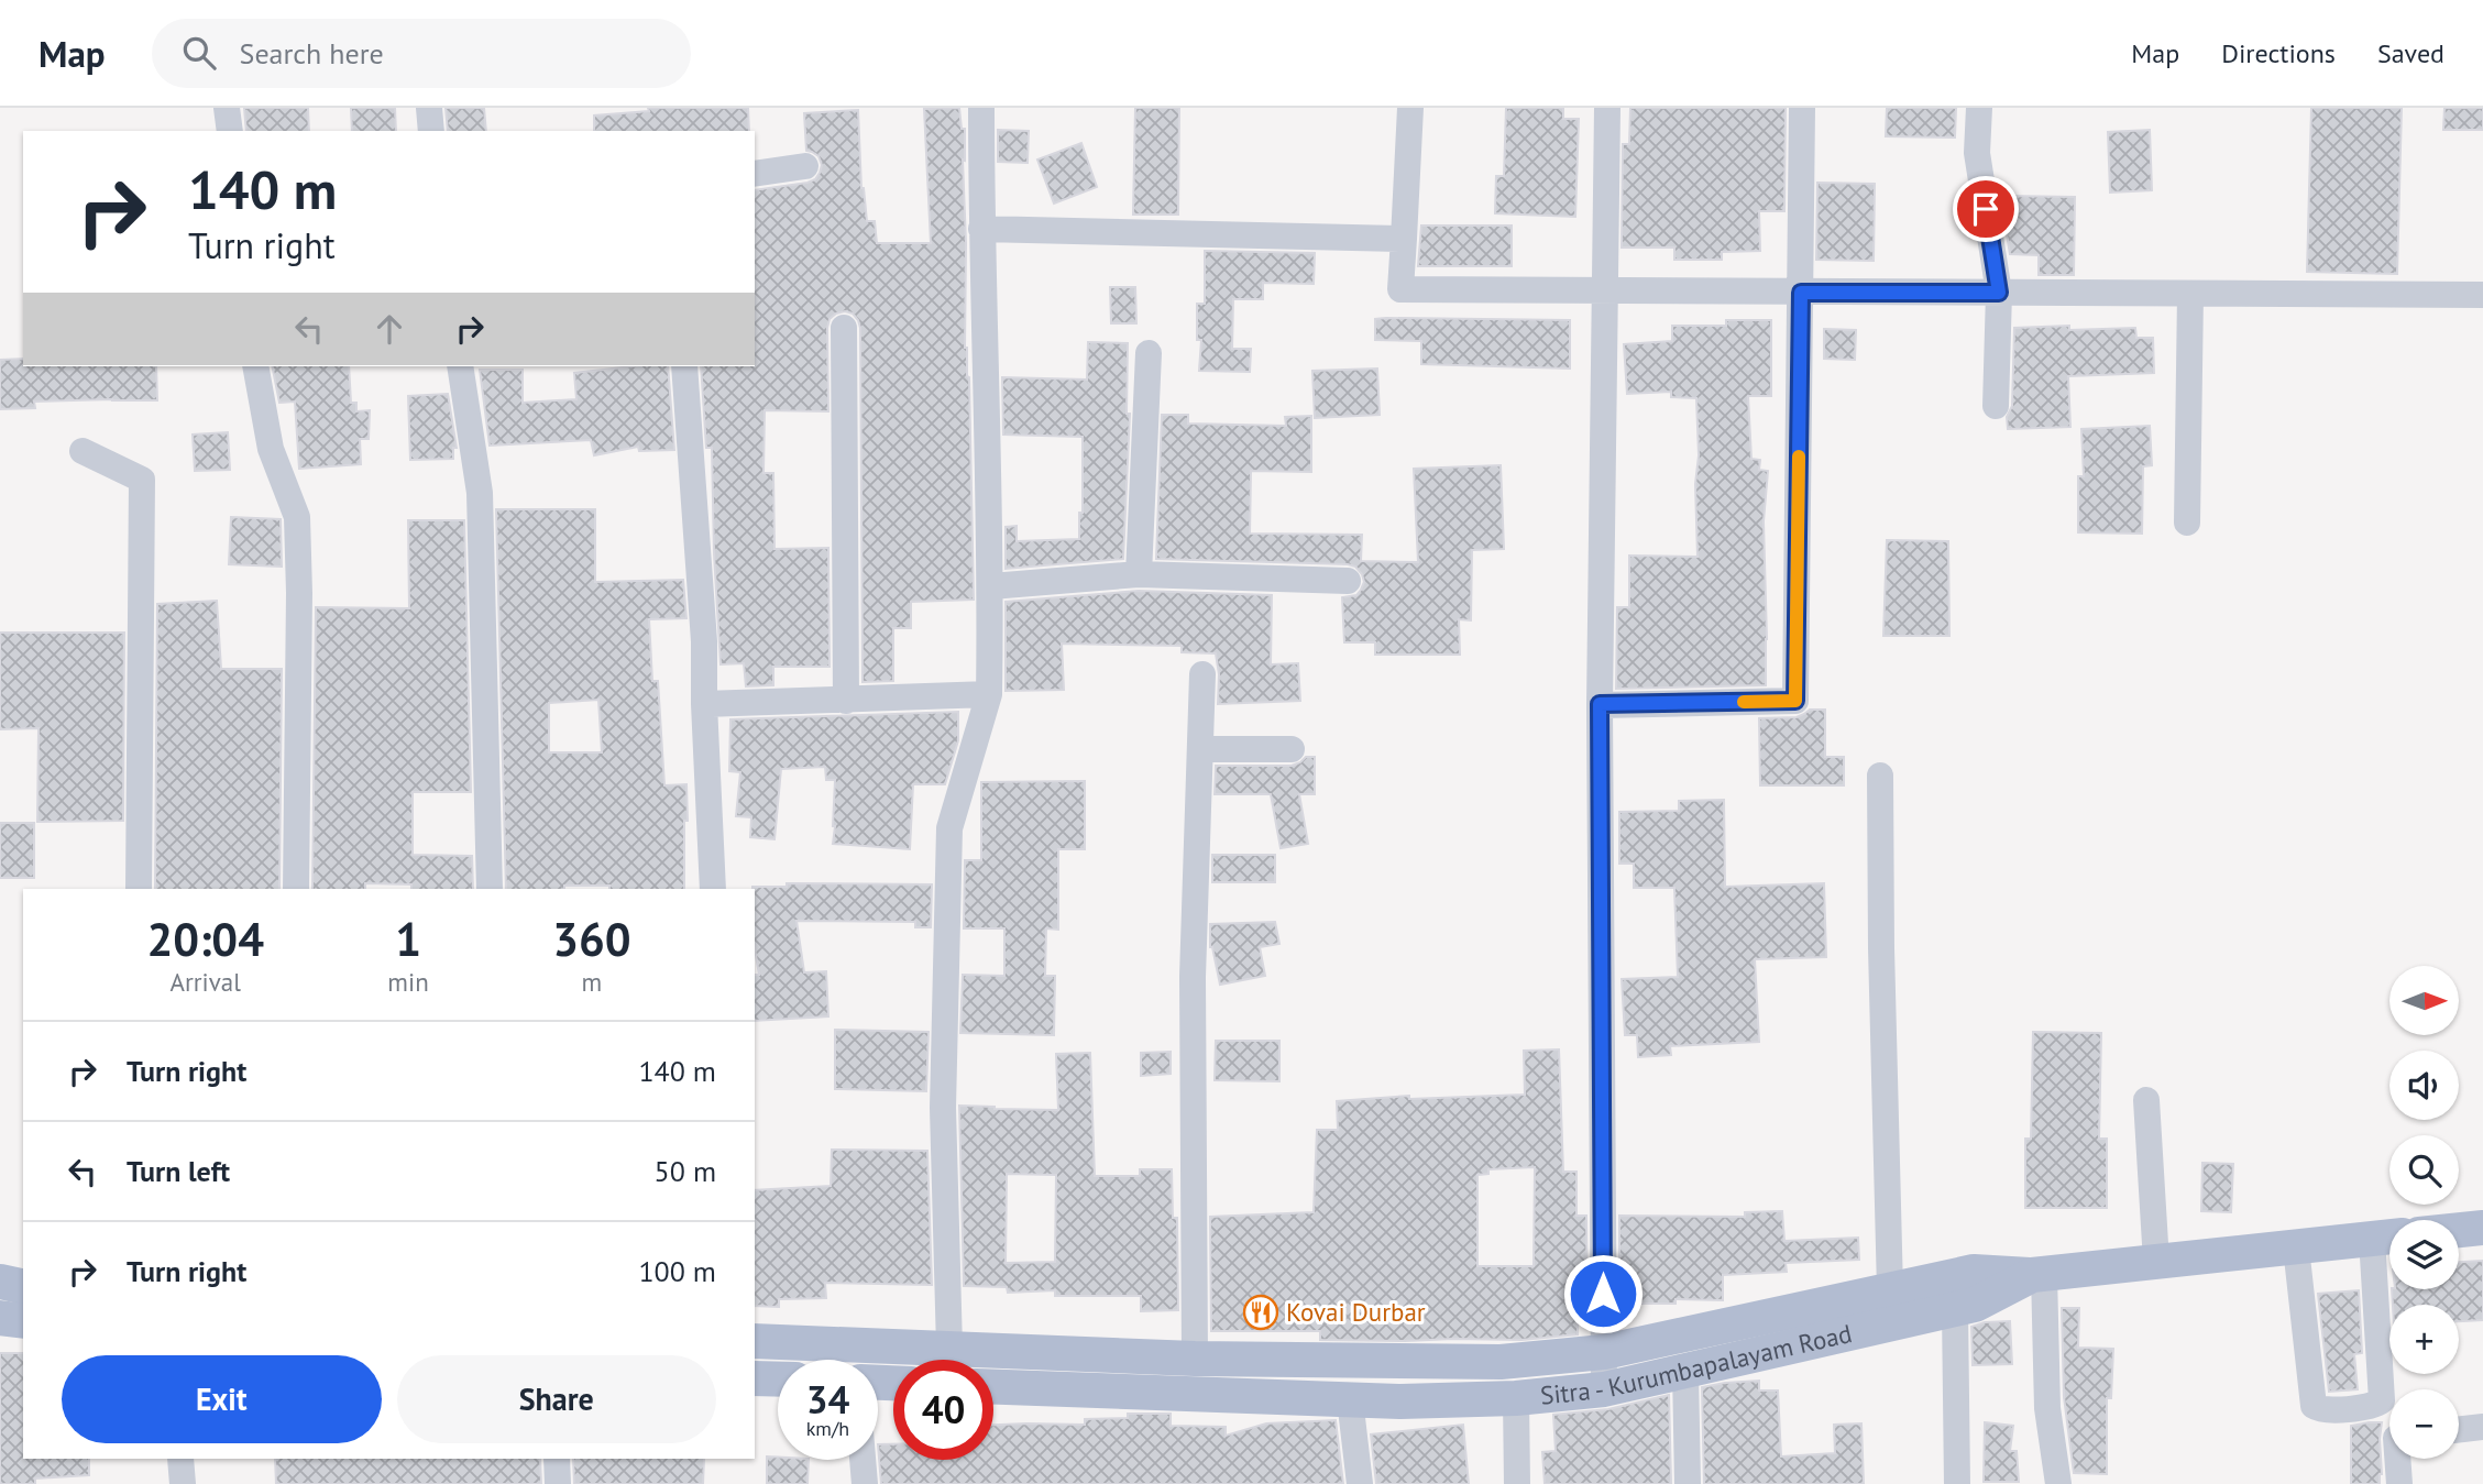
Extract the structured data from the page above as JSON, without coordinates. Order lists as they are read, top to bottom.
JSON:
{
  "streets": {
    "main road": ["Sitra - Kurumbapalayam Road"]
  },
  "places": {
    "restaurant": ["Kovai Durbar"]
  },
  "north": "right",
  "page": {
    "header": "Map",
    "search": "Search here",
    "nav": ["Map", "Directions", "Saved"],
    "turn": ["140 m", "Turn right"],
    "eta": [
      "20:04",
      "Arrival",
      "1",
      "min",
      "360",
      "m"
    ],
    "map_buttons": ["+", "−"],
    "list": [
      {
        "name": "Turn right",
        "value": "140 m"
      },
      {
        "name": "Turn left",
        "value": "50 m"
      },
      {
        "name": "Turn right",
        "value": "100 m"
      }
    ],
    "buttons": ["Exit", "Share"],
    "speed": "34 km/h",
    "limit": "40"
  }
}
